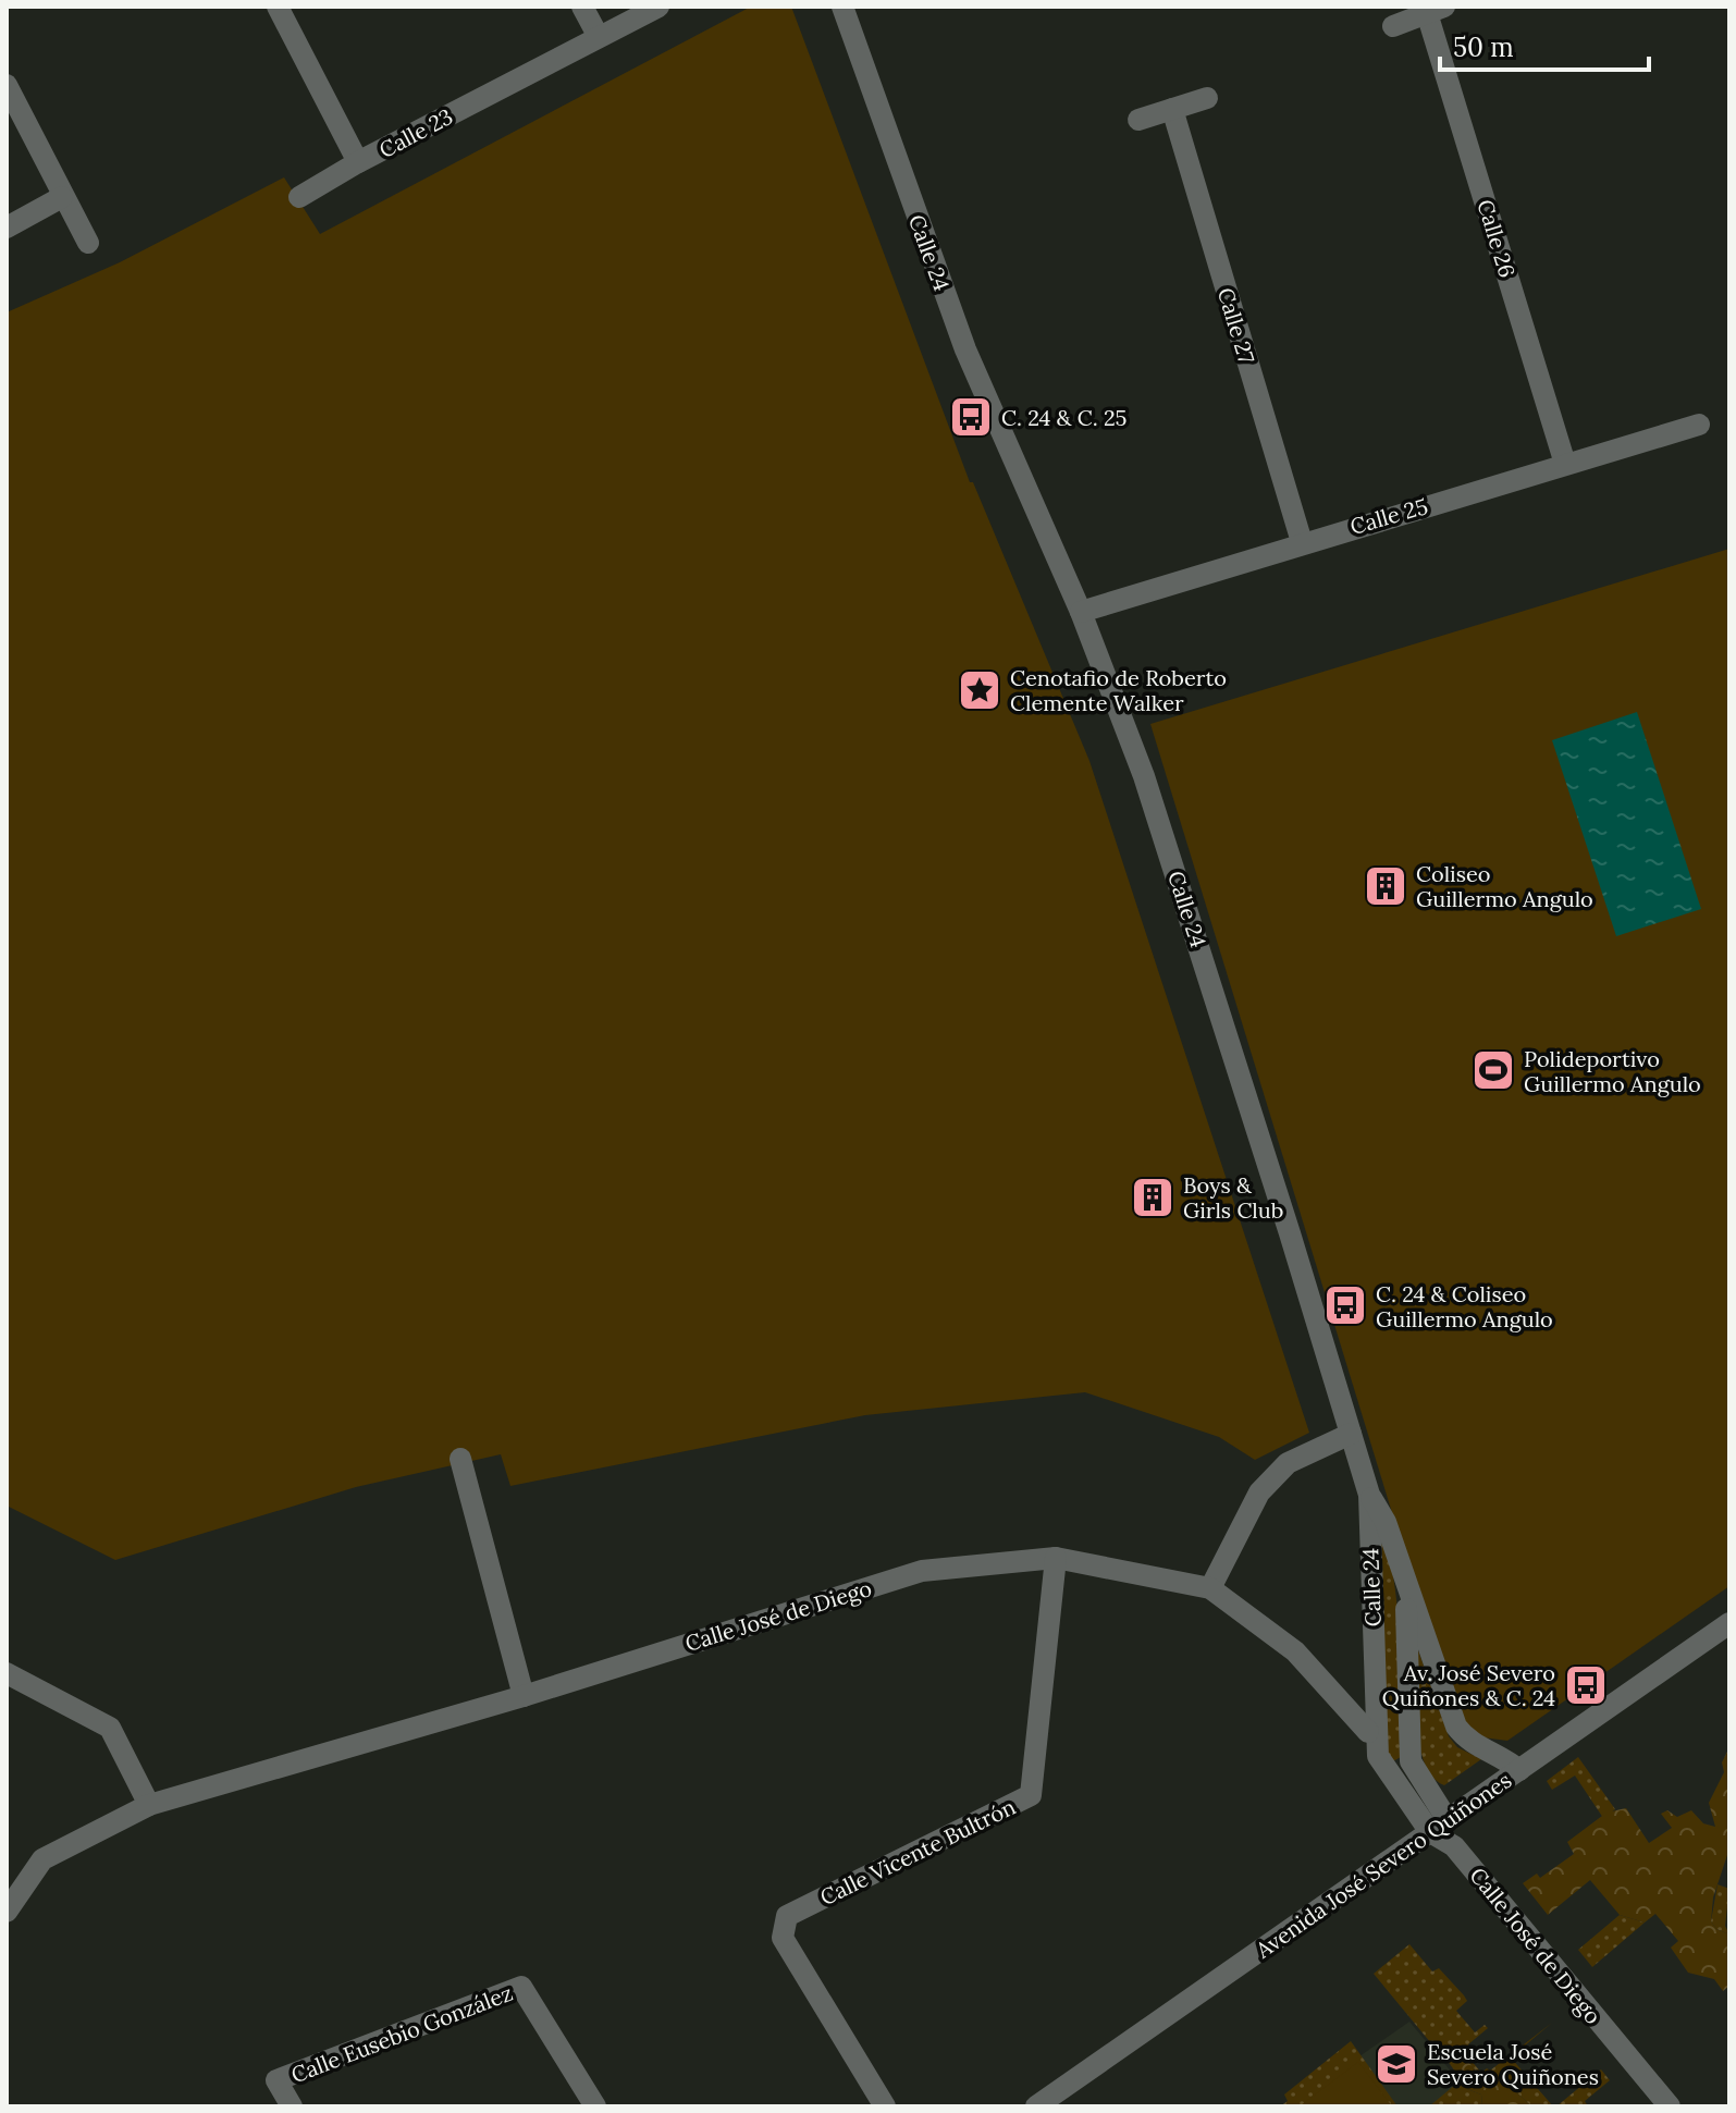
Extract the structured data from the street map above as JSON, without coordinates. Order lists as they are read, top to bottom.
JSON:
{
  "streets": {
    "street": [
      "Calle 23",
      "Calle 26",
      "Calle 24",
      "Calle 27",
      "Calle 25",
      "Calle José de Diego",
      "Calle Vicente Bultrón",
      "Avenida José Severo Quiñones",
      "Calle Eusebio González"
    ]
  },
  "crossings": [
    ["Calle 26", "Calle 25"],
    ["Calle 24", "Calle 25"],
    ["Calle 24", "Calle José de Diego"],
    ["Calle 24", "Avenida José Severo Quiñones"],
    ["Calle 27", "Calle 25"],
    ["Calle José de Diego", "Calle Vicente Bultrón"],
    ["Calle José de Diego", "Avenida José Severo Quiñones"]
  ],
  "places": {
    "bus stop": ["C. 24 & C. 25", "C. 24 & Coliseo Guillermo Angulo", "Av. José Severo Quiñones & C. 24"],
    "place": ["Cenotafio de Roberto Clemente Walker"],
    "building": ["Coliseo Guillermo Angulo", "Boys & Girls Club"],
    "sports": ["Polideportivo Guillermo Angulo"],
    "school or university": ["Escuela José Severo Quiñones"]
  },
  "scale_bar": "50 m"
}
